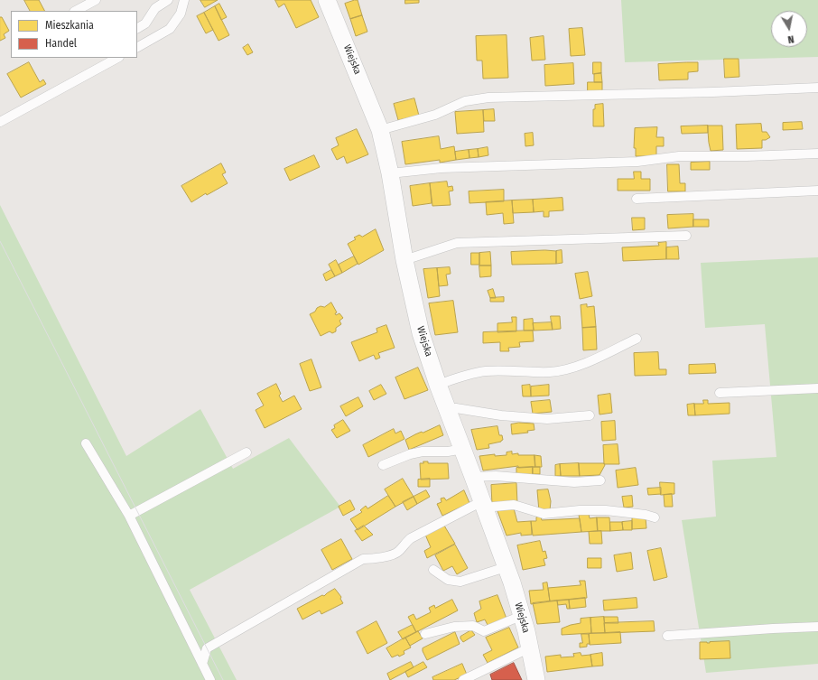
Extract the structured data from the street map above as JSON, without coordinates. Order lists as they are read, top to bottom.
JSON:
{
  "streets": {
    "street": ["Wiejska"]
  },
  "legend": ["Mieszkania", "Handel"],
  "north": "bottom"
}
